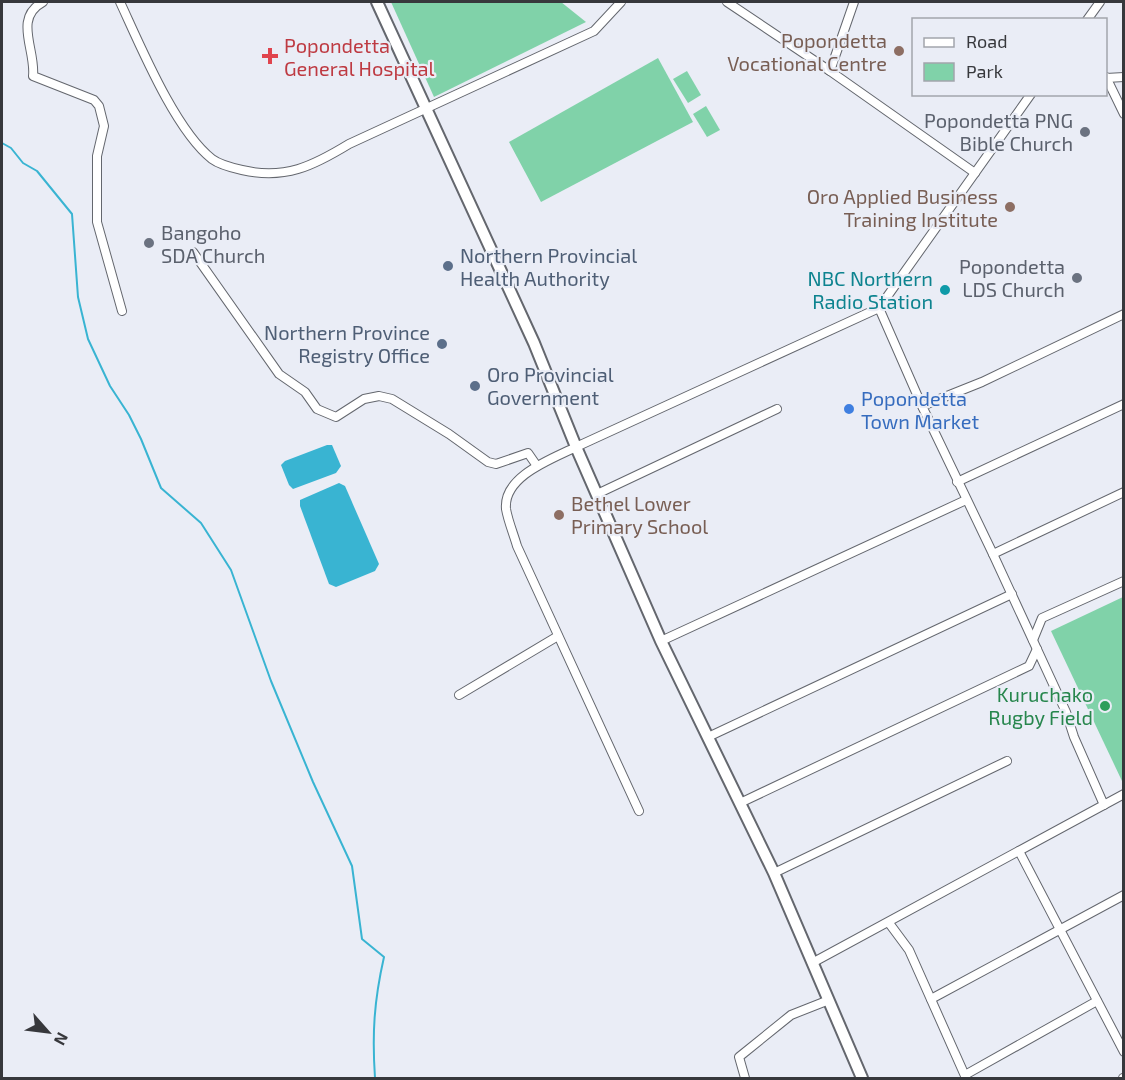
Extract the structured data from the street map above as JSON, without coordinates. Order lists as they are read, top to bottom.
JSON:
{
  "places": {
    "other": [
      "Popondetta Vocational Centre",
      "Popondetta PNG Bible Church",
      "Oro Applied Business Training Institute",
      "Bangoho SDA Church",
      "Northern Provincial Health Authority",
      "Popondetta LDS Church",
      "NBC Northern Radio Station",
      "Northern Province Registry Office",
      "Oro Provincial Government",
      "Popondetta Town Market",
      "Bethel Lower Primary School",
      "Kuruchako Rugby Field"
    ],
    "health": ["Popondetta General Hospital"]
  },
  "legend": ["Road", "Park"],
  "north": "bottom right"
}
